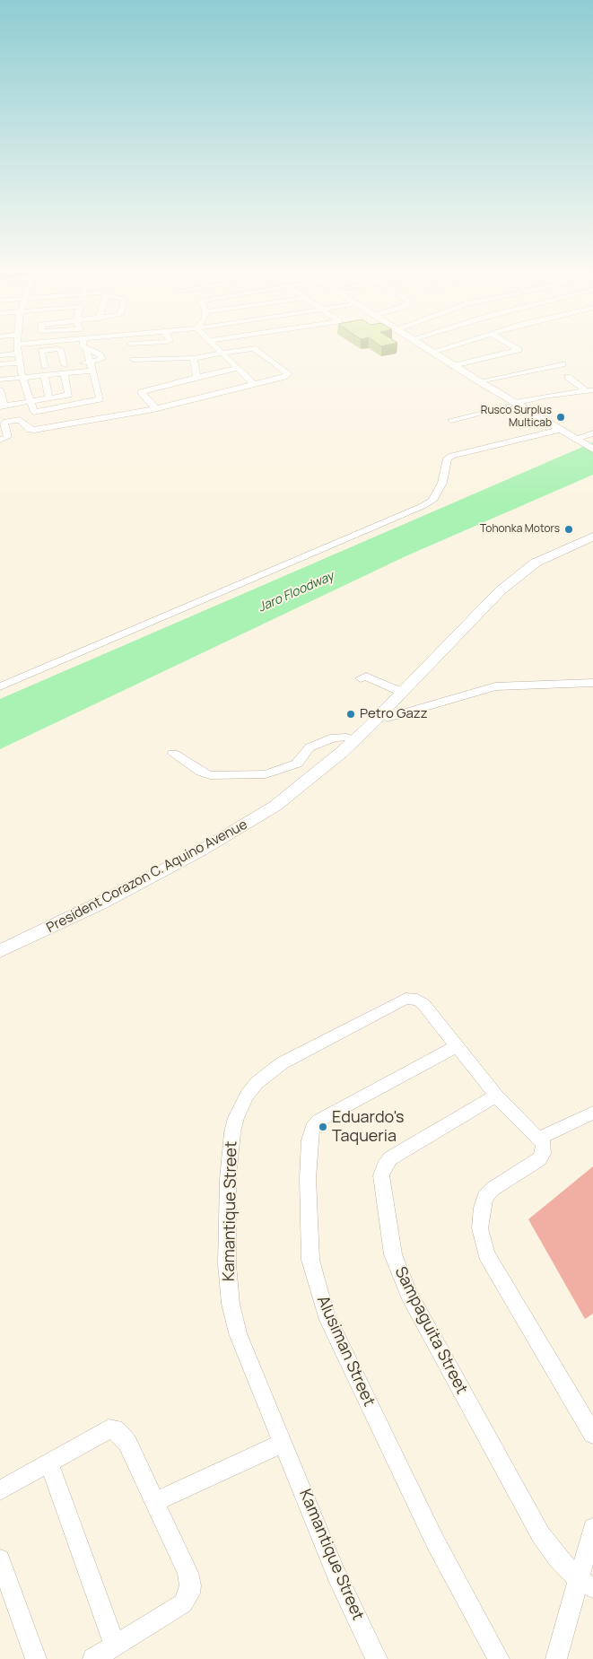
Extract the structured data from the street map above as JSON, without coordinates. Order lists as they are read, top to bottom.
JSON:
{
  "streets": {
    "main road": ["President Corazon C. Aquino Avenue"],
    "street": ["Kamantique Street", "Sampaguita Street", "Alusiman Street"]
  },
  "crossings": [
    ["Kamantique Street", "Sampaguita Street"],
    ["Kamantique Street", "Alusiman Street"]
  ],
  "water": ["Jaro Floodway"],
  "places": [
    "Rusco Surplus Multicab",
    "Tohonka Motors",
    "Petro Gazz",
    "Eduardo's Taqueria"
  ]
}
